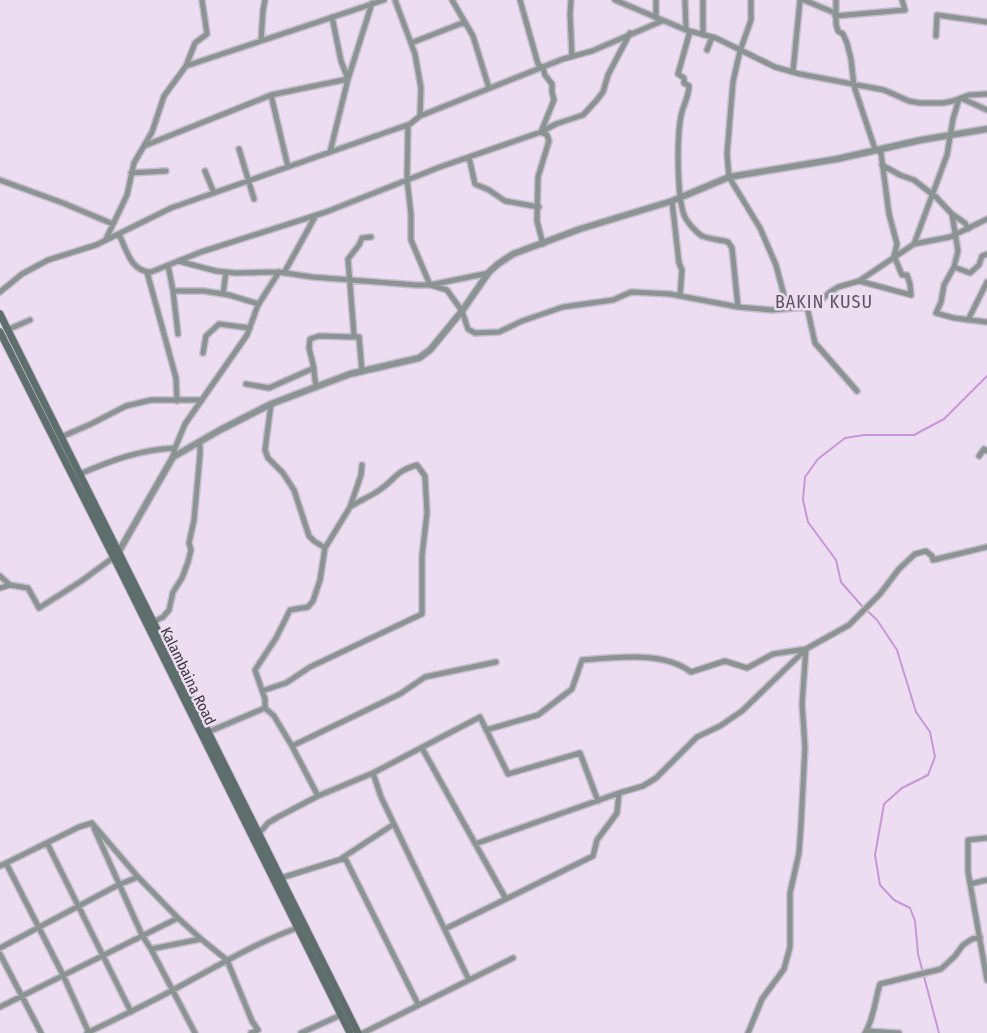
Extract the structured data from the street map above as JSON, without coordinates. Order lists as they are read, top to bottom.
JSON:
{
  "streets": {
    "main road": ["Kalambaina Road"]
  },
  "districts": ["BAKIN KUSU"]
}
